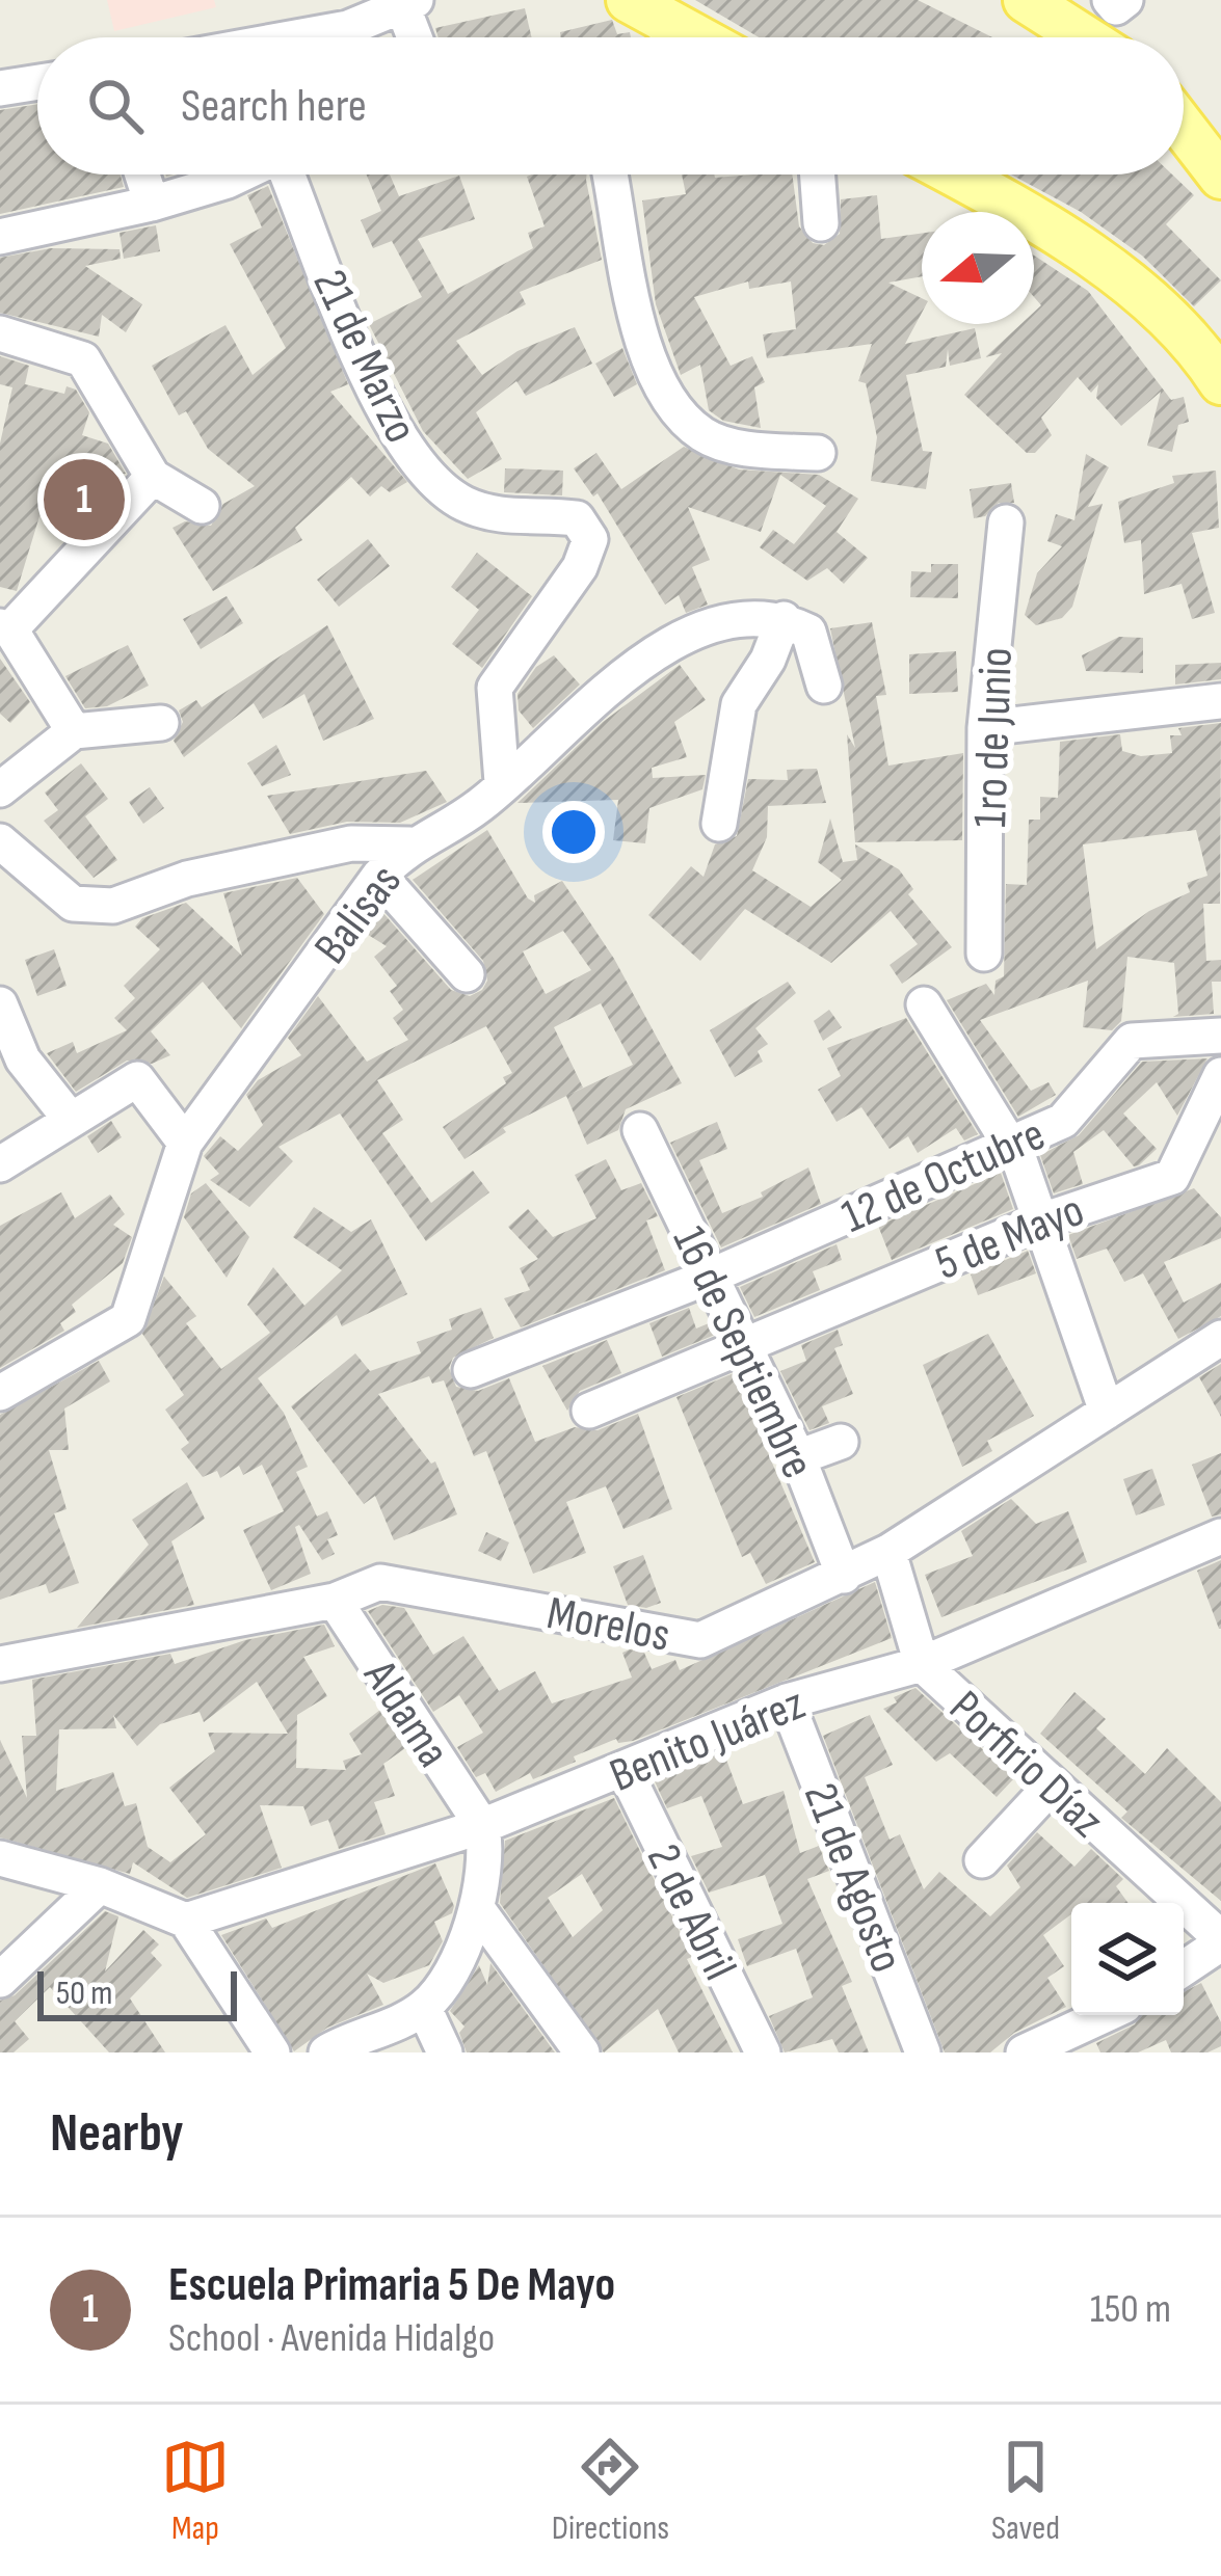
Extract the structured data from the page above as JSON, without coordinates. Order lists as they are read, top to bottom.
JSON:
{
  "streets": {
    "street": [
      "21 de Marzo",
      "1ro de Junio",
      "Balisas",
      "12 de Octubre",
      "5 de Mayo",
      "16 de Septiembre",
      "Morelos",
      "Aldama",
      "Benito Juárez",
      "Porfirio Díaz",
      "21 de Agosto",
      "2 de Abril"
    ]
  },
  "crossings": [
    ["21 de Marzo", "Balisas"],
    ["12 de Octubre", "16 de Septiembre"],
    ["5 de Mayo", "16 de Septiembre"],
    ["16 de Septiembre", "Morelos"],
    ["Morelos", "Aldama"],
    ["Morelos", "Porfirio Díaz"],
    ["Aldama", "Benito Juárez"],
    ["Benito Juárez", "Porfirio Díaz"],
    ["Benito Juárez", "21 de Agosto"],
    ["Benito Juárez", "2 de Abril"]
  ],
  "scale_bar": "50 m",
  "north": "left",
  "page": {
    "search": "Search here",
    "pins": "1",
    "scale": "50 m",
    "heading": "Nearby",
    "list": [
      {
        "mark": "1",
        "name": "Escuela Primaria 5 De Mayo",
        "note": "School · Avenida Hidalgo",
        "value": "150 m"
      }
    ],
    "nav": ["Map", "Directions", "Saved"]
  }
}
